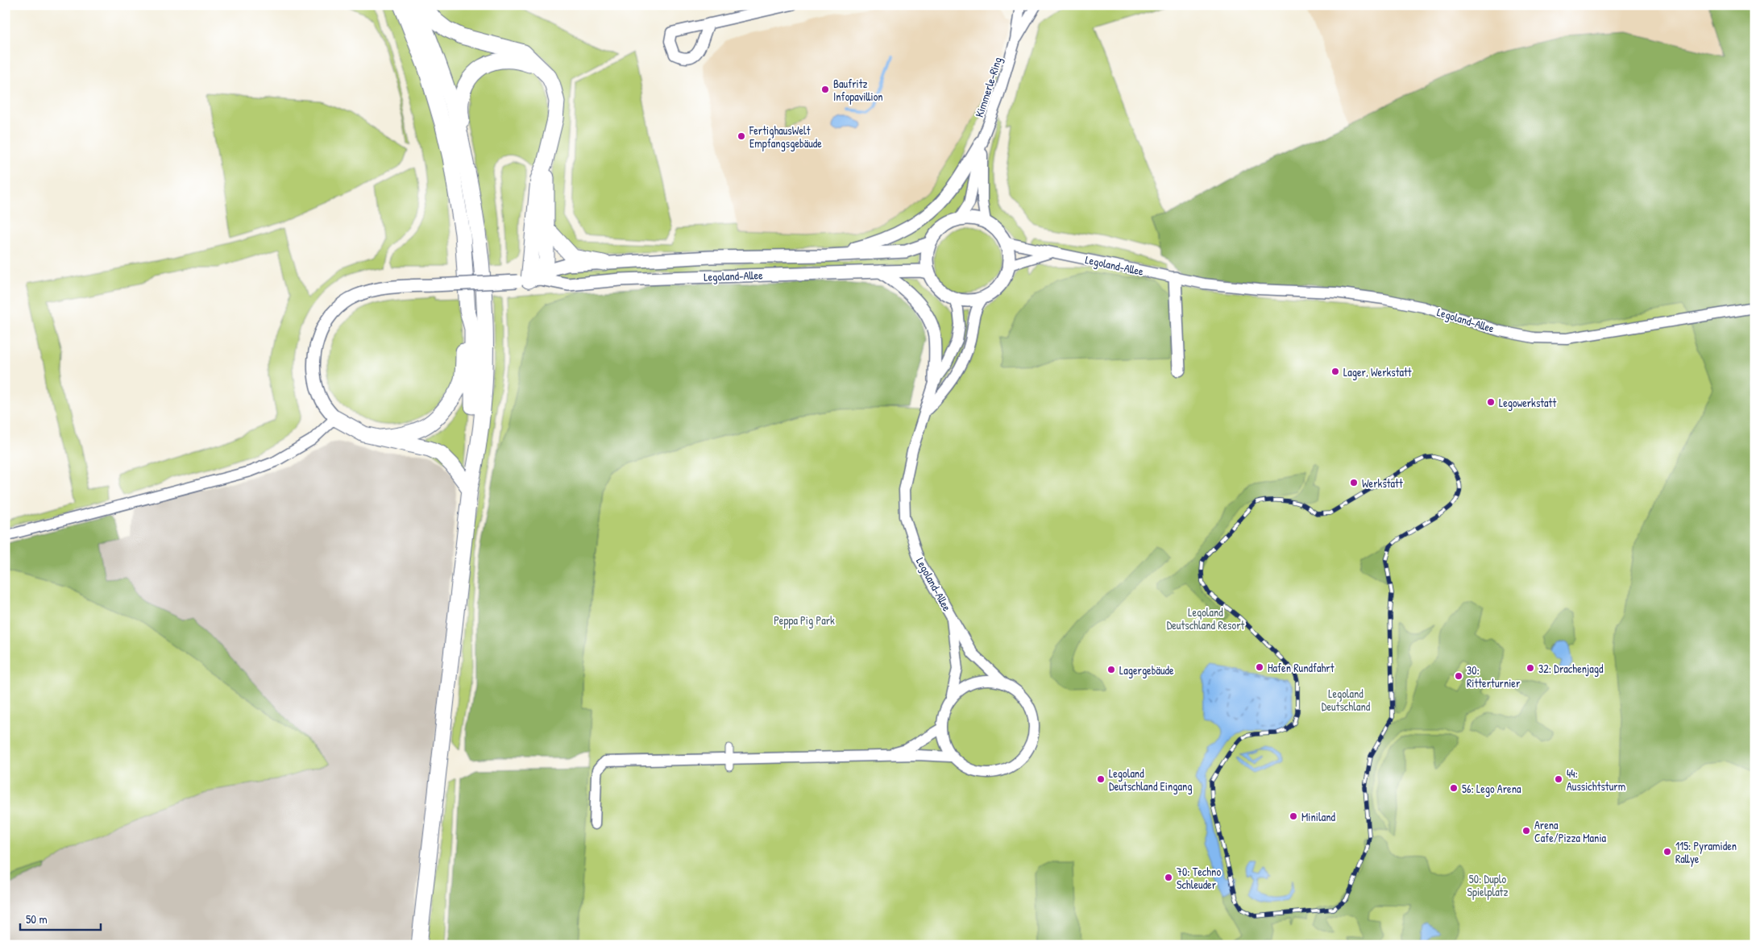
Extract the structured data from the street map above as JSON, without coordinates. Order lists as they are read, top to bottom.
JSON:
{
  "streets": {
    "street": ["Kimmerle-Ring", "Legoland-Allee"]
  },
  "crossings": [
    ["Kimmerle-Ring", "Legoland-Allee"]
  ],
  "parks": [
    "Legoland Deutschland Resort",
    "Peppa Pig Park",
    "Legoland Deutschland",
    "50: Duplo Spielplatz"
  ],
  "places": [
    "Baufritz Infopavillion",
    "FertighausWelt Empfangsgebäude",
    "Lager, Werkstatt",
    "Legowerkstatt",
    "Werkstatt",
    "Hafen Rundfahrt",
    "32: Drachenjagd",
    "Lagergebäude",
    "30: Ritterturnier",
    "Legoland Deutschland Eingang",
    "44: Aussichtsturm",
    "56: Lego Arena",
    "Miniland",
    "Arena Cafe/Pizza Mania",
    "115: Pyramiden Rallye",
    "70: Techno Schleuder"
  ],
  "scale_bar": "50 m"
}
